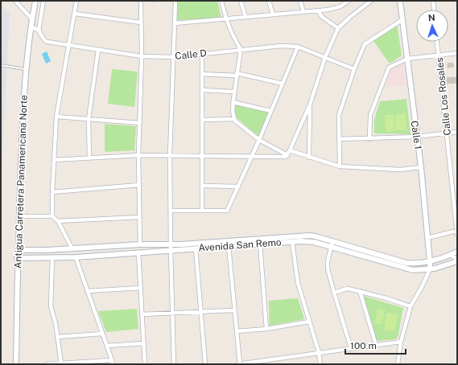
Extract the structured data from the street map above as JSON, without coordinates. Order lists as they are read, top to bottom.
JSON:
{
  "streets": {
    "main road": ["Calle 1", "Antigua Carretera Panamericana Norte", "Avenida San Remo"],
    "street": ["Calle D", "Calle Los Rosales"]
  },
  "crossings": [
    ["Calle D", "Antigua Carretera Panamericana Norte"],
    ["Calle 1", "Avenida San Remo"],
    ["Antigua Carretera Panamericana Norte", "Avenida San Remo"]
  ],
  "scale_bar": "100 m",
  "north": "top"
}
